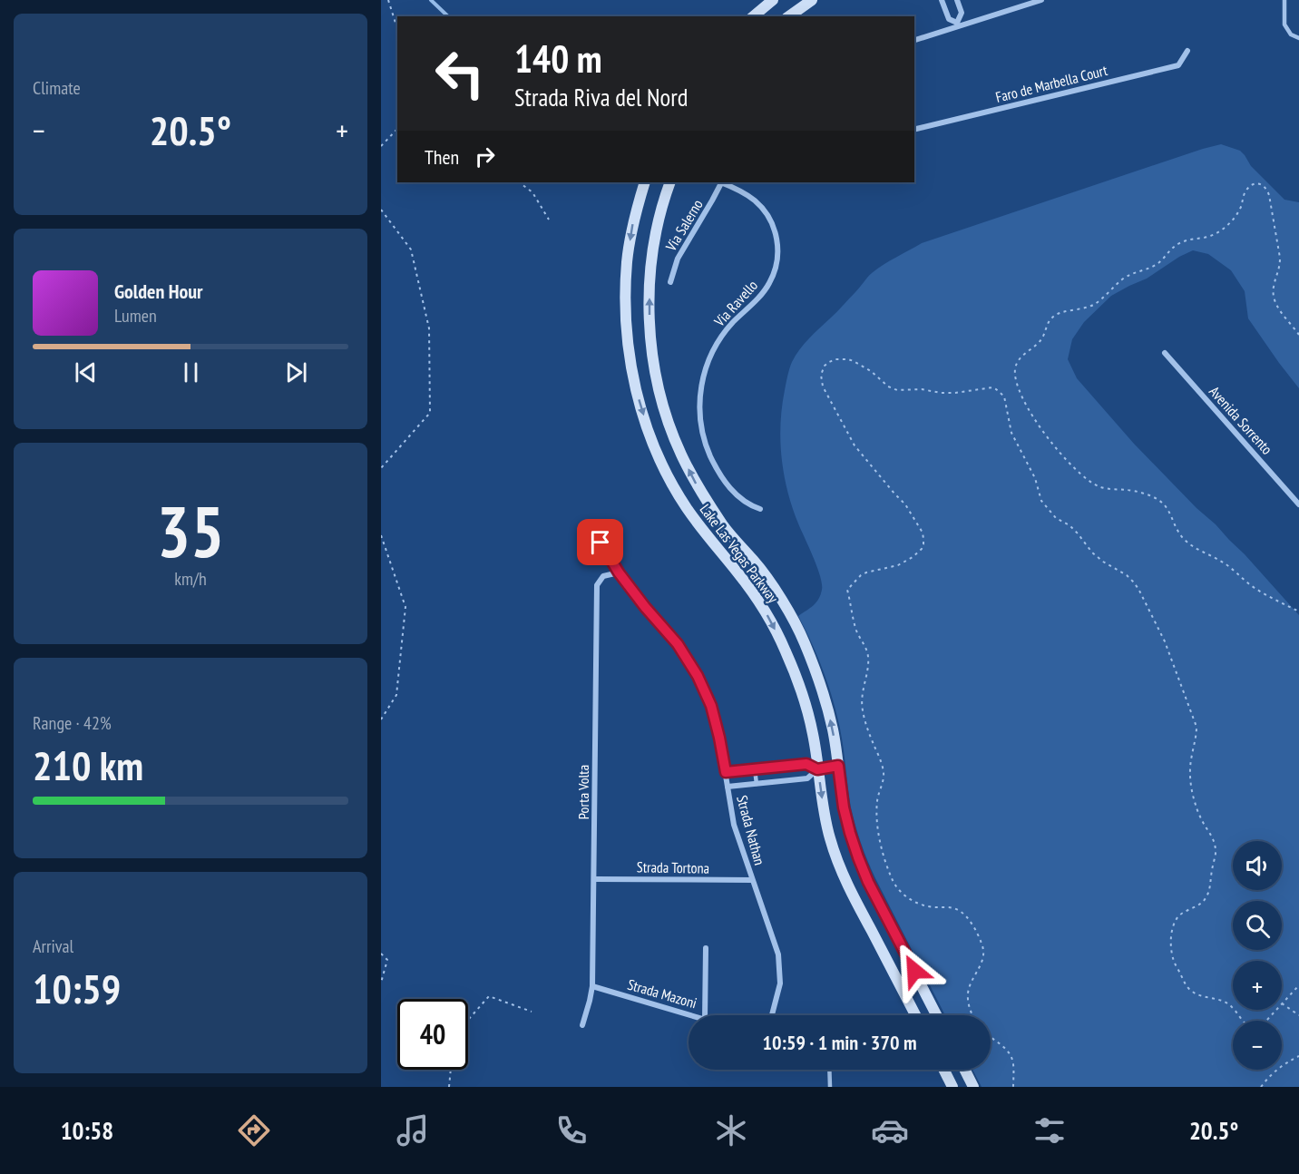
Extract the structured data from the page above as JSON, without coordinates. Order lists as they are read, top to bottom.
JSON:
{
  "streets": {
    "street": [
      "Faro de Marbella Court",
      "Via Salerno",
      "Via Ravello",
      "Avenida Sorrento",
      "Lake Las Vegas Parkway",
      "Porta Volta",
      "Strada Nathan",
      "Strada Tortona",
      "Strada Mazoni"
    ]
  },
  "crossings": [
    ["Porta Volta", "Strada Nathan"],
    ["Porta Volta", "Strada Tortona"],
    ["Porta Volta", "Strada Mazoni"],
    ["Strada Nathan", "Strada Tortona"]
  ],
  "page": {
    "tile": [
      "Climate",
      ["35", "km/h"],
      ["Range · 42%", "210 km"],
      ["Arrival", "10:59"]
    ],
    "turn": ["140 m", "Strada Riva del Nord"],
    "heat": ["−", "20.5°", "+"],
    "then": "Then",
    "song": ["Golden Hour", "Lumen"],
    "map_buttons": ["+", "−"],
    "limit": "40",
    "trip": "10:59 · 1 min · 370 m",
    "tabs": ["10:58", "20.5°"]
  }
}
